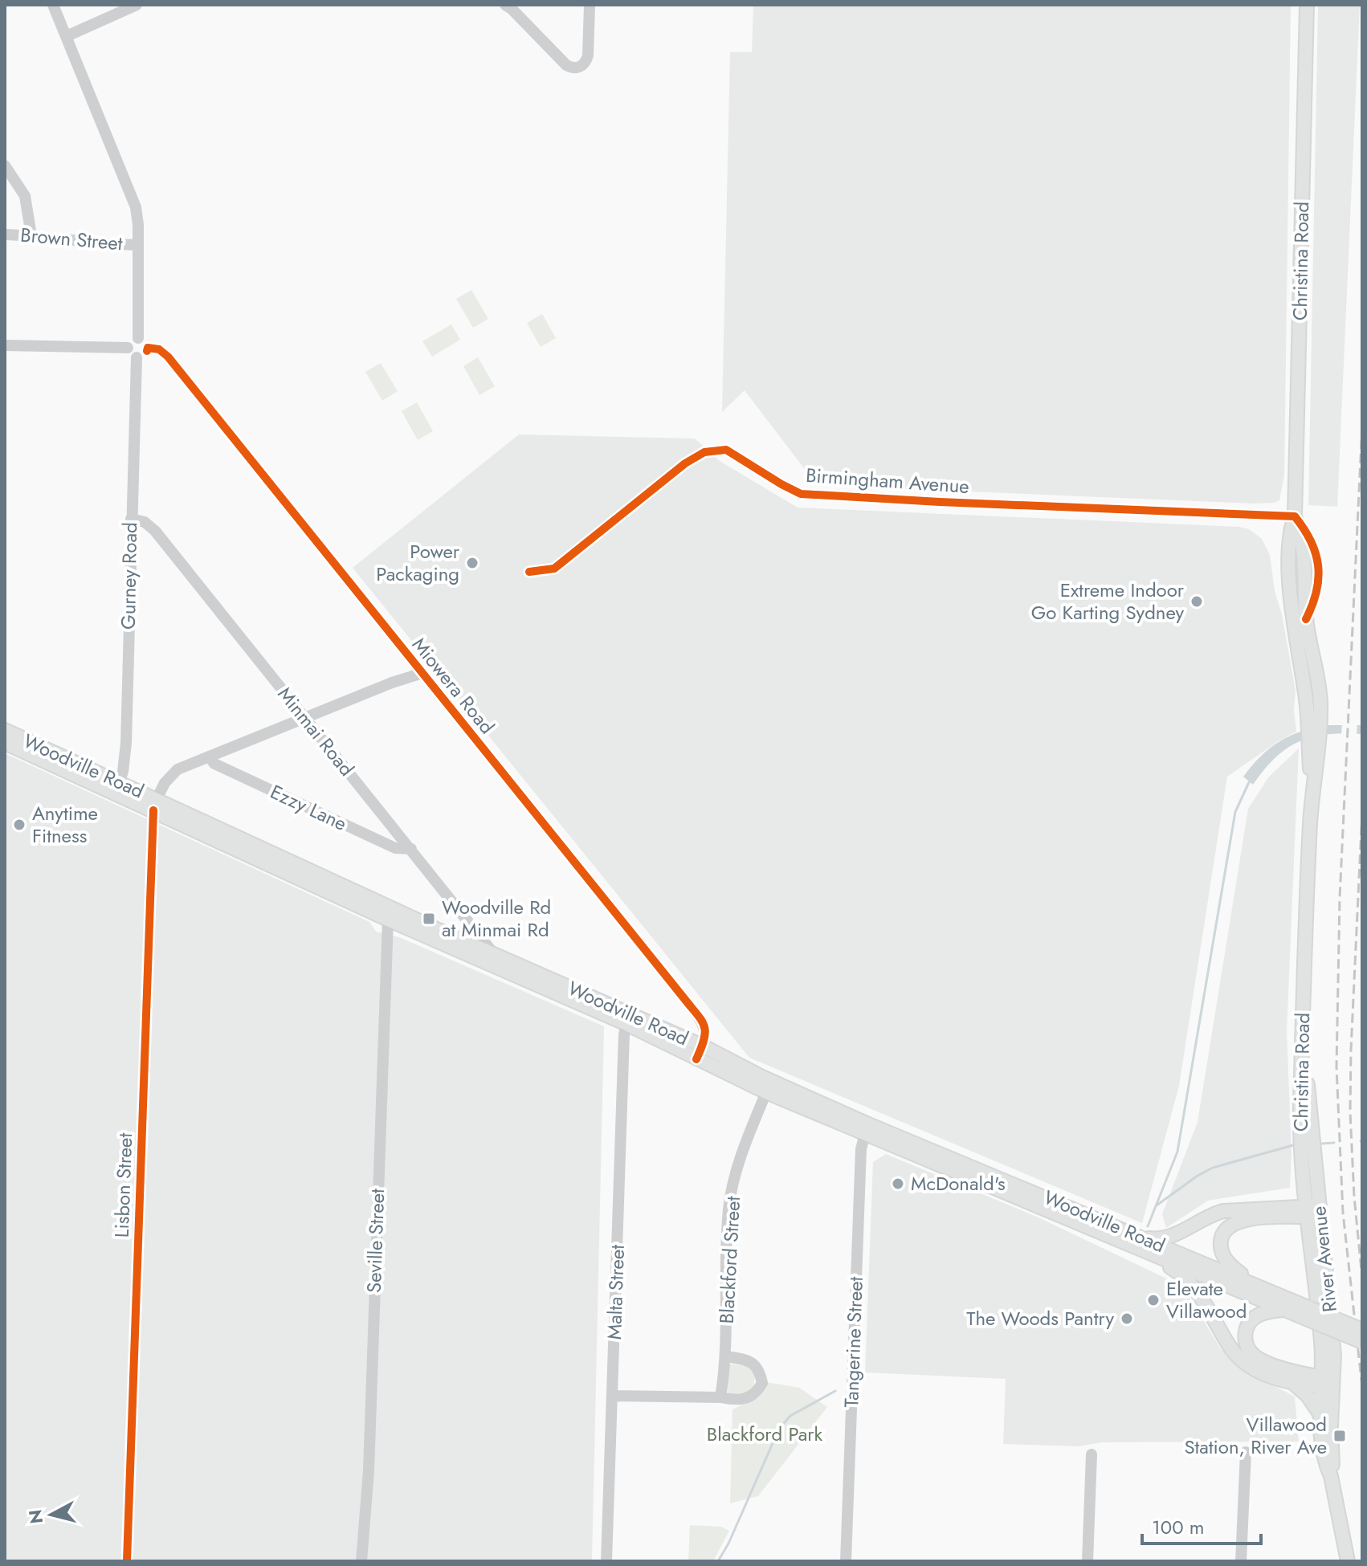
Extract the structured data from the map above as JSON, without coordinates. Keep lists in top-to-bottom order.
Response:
{
  "streets": {
    "main road": ["Christina Road", "Woodville Road", "River Avenue"],
    "street": [
      "Brown Street",
      "Birmingham Avenue",
      "Gurney Road",
      "Miowera Road",
      "Minmai Road",
      "Ezzy Lane",
      "Lisbon Street",
      "Seville Street",
      "Blackford Street",
      "Malta Street",
      "Tangerine Street"
    ]
  },
  "crossings": [
    ["Christina Road", "Birmingham Avenue"],
    ["Christina Road", "River Avenue"],
    ["Gurney Road", "Miowera Road"],
    ["Gurney Road", "Minmai Road"],
    ["Gurney Road", "Woodville Road"],
    ["Miowera Road", "Woodville Road"],
    ["Minmai Road", "Woodville Road"],
    ["Minmai Road", "Ezzy Lane"],
    ["Woodville Road", "Lisbon Street"],
    ["Woodville Road", "Seville Street"],
    ["Woodville Road", "Blackford Street"],
    ["Woodville Road", "Malta Street"],
    ["Woodville Road", "Tangerine Street"]
  ],
  "parks": ["Blackford Park"],
  "places": {
    "other": [
      "Power Packaging",
      "Extreme Indoor Go Karting Sydney",
      "Anytime Fitness",
      "McDonald's",
      "Elevate Villawood",
      "The Woods Pantry"
    ],
    "transit": ["Woodville Rd at Minmai Rd", "Villawood Station, River Ave"]
  },
  "scale_bar": "100 m",
  "north": "left"
}
